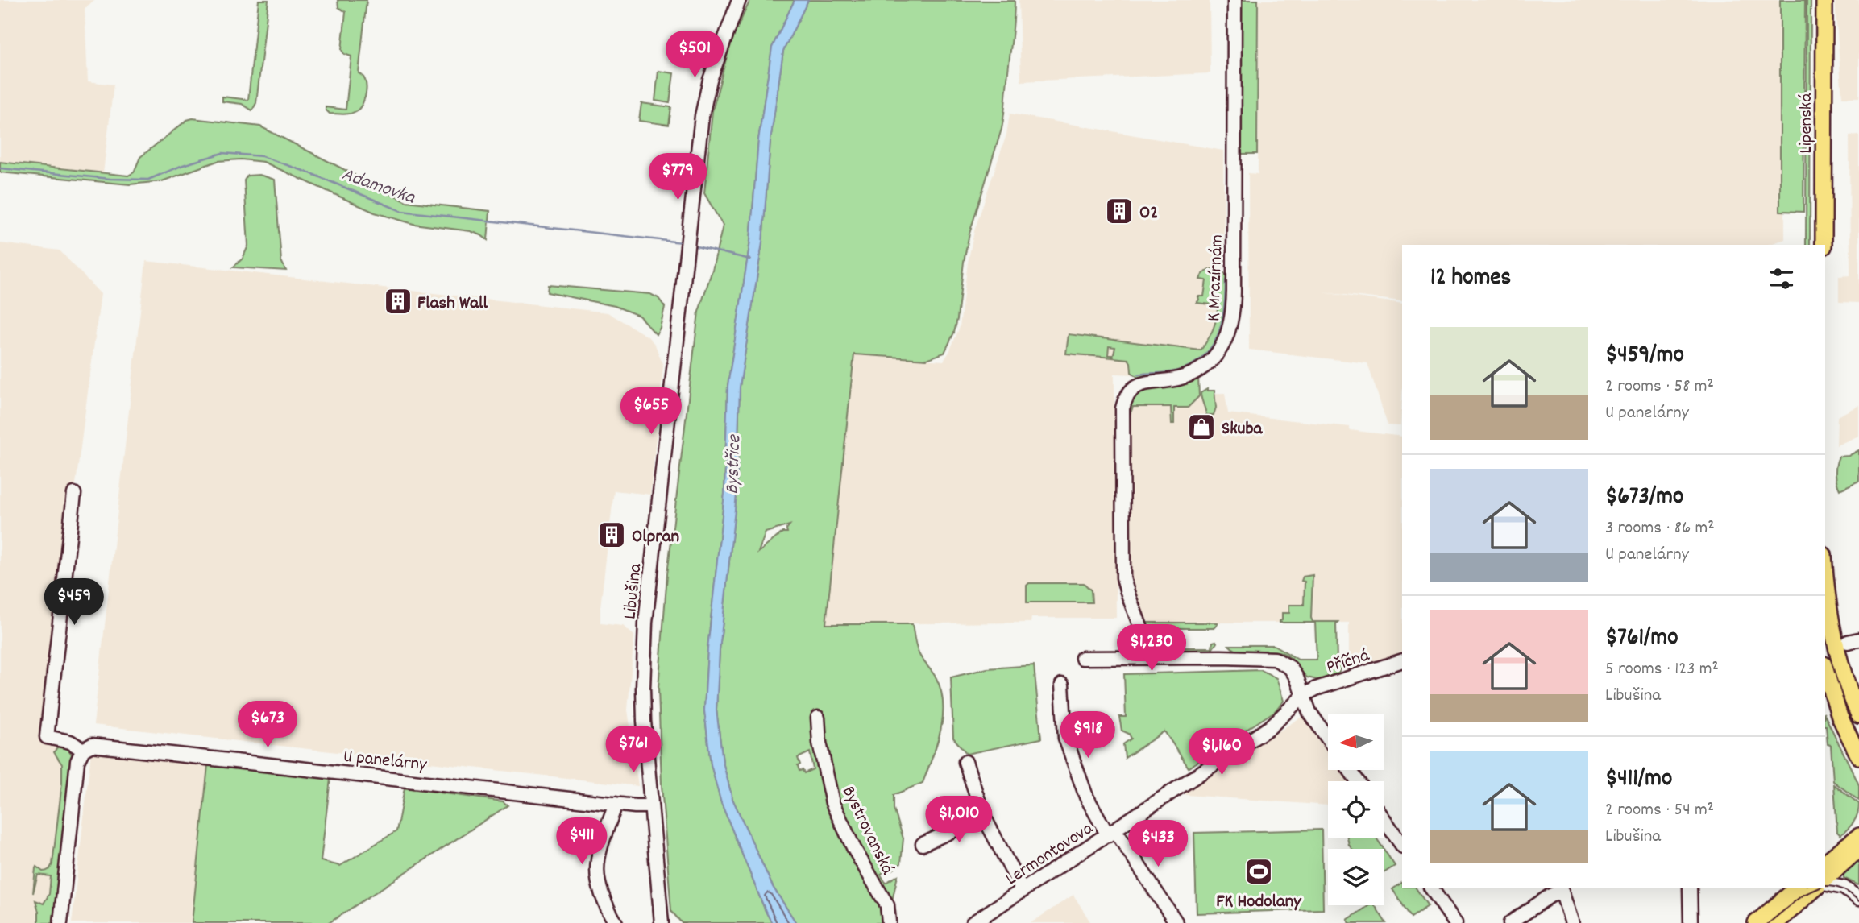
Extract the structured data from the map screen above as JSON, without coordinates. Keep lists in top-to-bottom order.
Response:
{
  "streets": {
    "main road": ["Lipenská"],
    "street": [
      "K Mrazírnám",
      "Libušina",
      "Příčná",
      "U panelárny",
      "Bystrovanská",
      "Lermontovova"
    ]
  },
  "crossings": [
    ["Libušina", "U panelárny"],
    ["Příčná", "Lermontovova"]
  ],
  "water": ["Adamovka", "Bystřice"],
  "places": {
    "building": ["O2", "Flash Wall", "Olpran"],
    "shop": ["Skuba"],
    "sports": ["FK Hodolany"]
  },
  "north": "left",
  "page": {
    "price": [
      "$501",
      "$779",
      "$655",
      "$459",
      "$1,230",
      "$673",
      "$918",
      "$761",
      "$1,160",
      "$1,010",
      "$411",
      "$433"
    ],
    "heading": "12 homes",
    "list": [
      {
        "name": "$459/mo",
        "note": "2 rooms · 58 m² · U panelárny"
      },
      {
        "name": "$673/mo",
        "note": "3 rooms · 86 m² · U panelárny"
      },
      {
        "name": "$761/mo",
        "note": "5 rooms · 123 m² · Libušina"
      },
      {
        "name": "$411/mo",
        "note": "2 rooms · 54 m² · Libušina"
      }
    ]
  }
}
